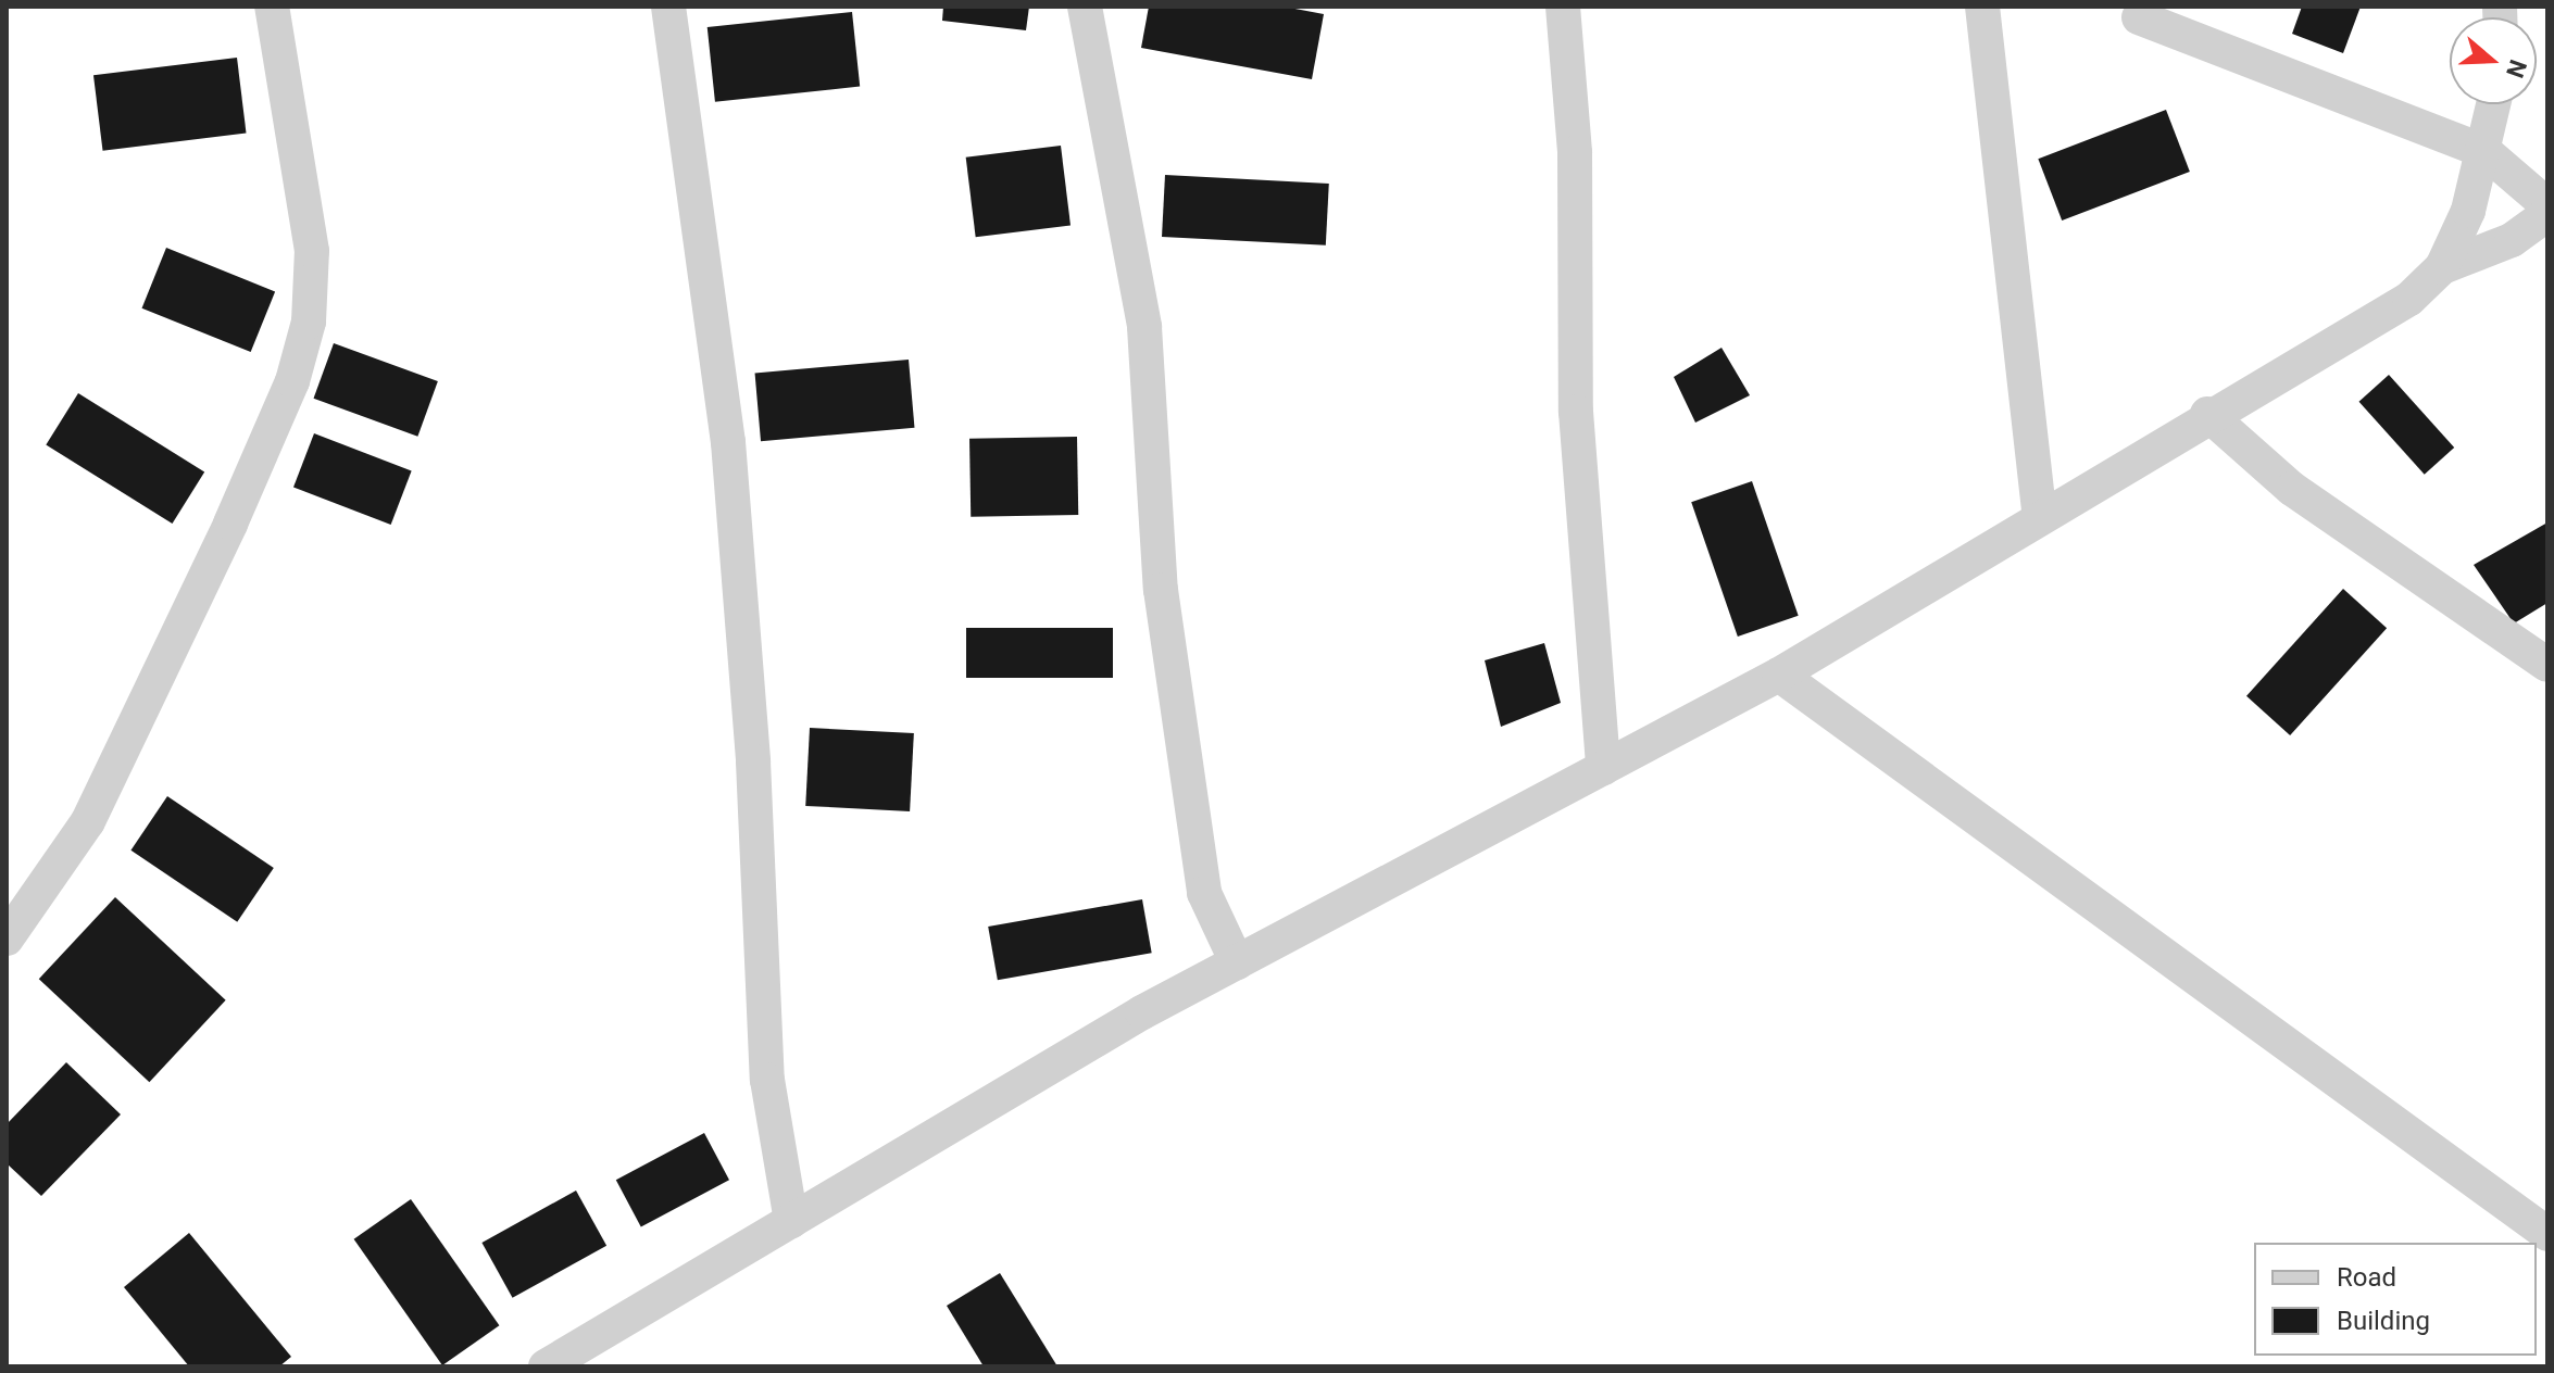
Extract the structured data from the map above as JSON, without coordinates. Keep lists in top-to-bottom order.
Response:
{
  "legend": ["Road", "Building"],
  "north": "right"
}
